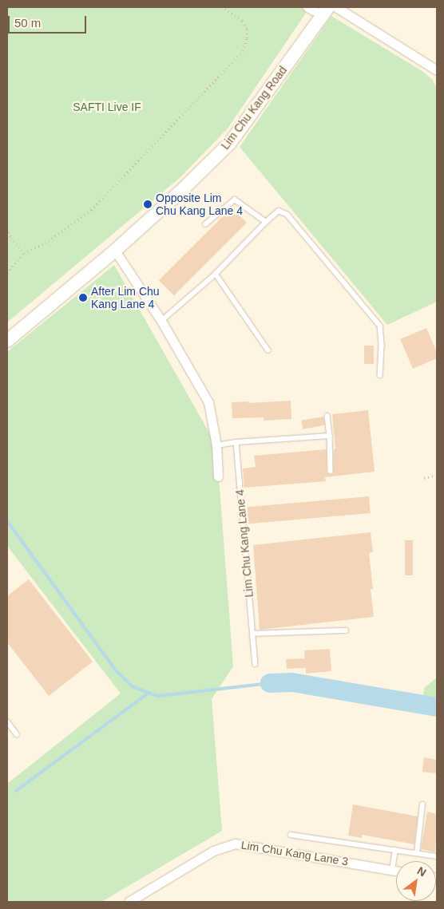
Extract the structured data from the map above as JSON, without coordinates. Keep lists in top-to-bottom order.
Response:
{
  "streets": {
    "main road": ["Lim Chu Kang Road"],
    "street": ["Lim Chu Kang Lane 3"],
    "lane": ["Lim Chu Kang Lane 4"]
  },
  "parks": ["SAFTI Live IF"],
  "places": ["Opposite Lim Chu Kang Lane 4", "After Lim Chu Kang Lane 4"],
  "scale_bar": "50 m",
  "north": "top right"
}
